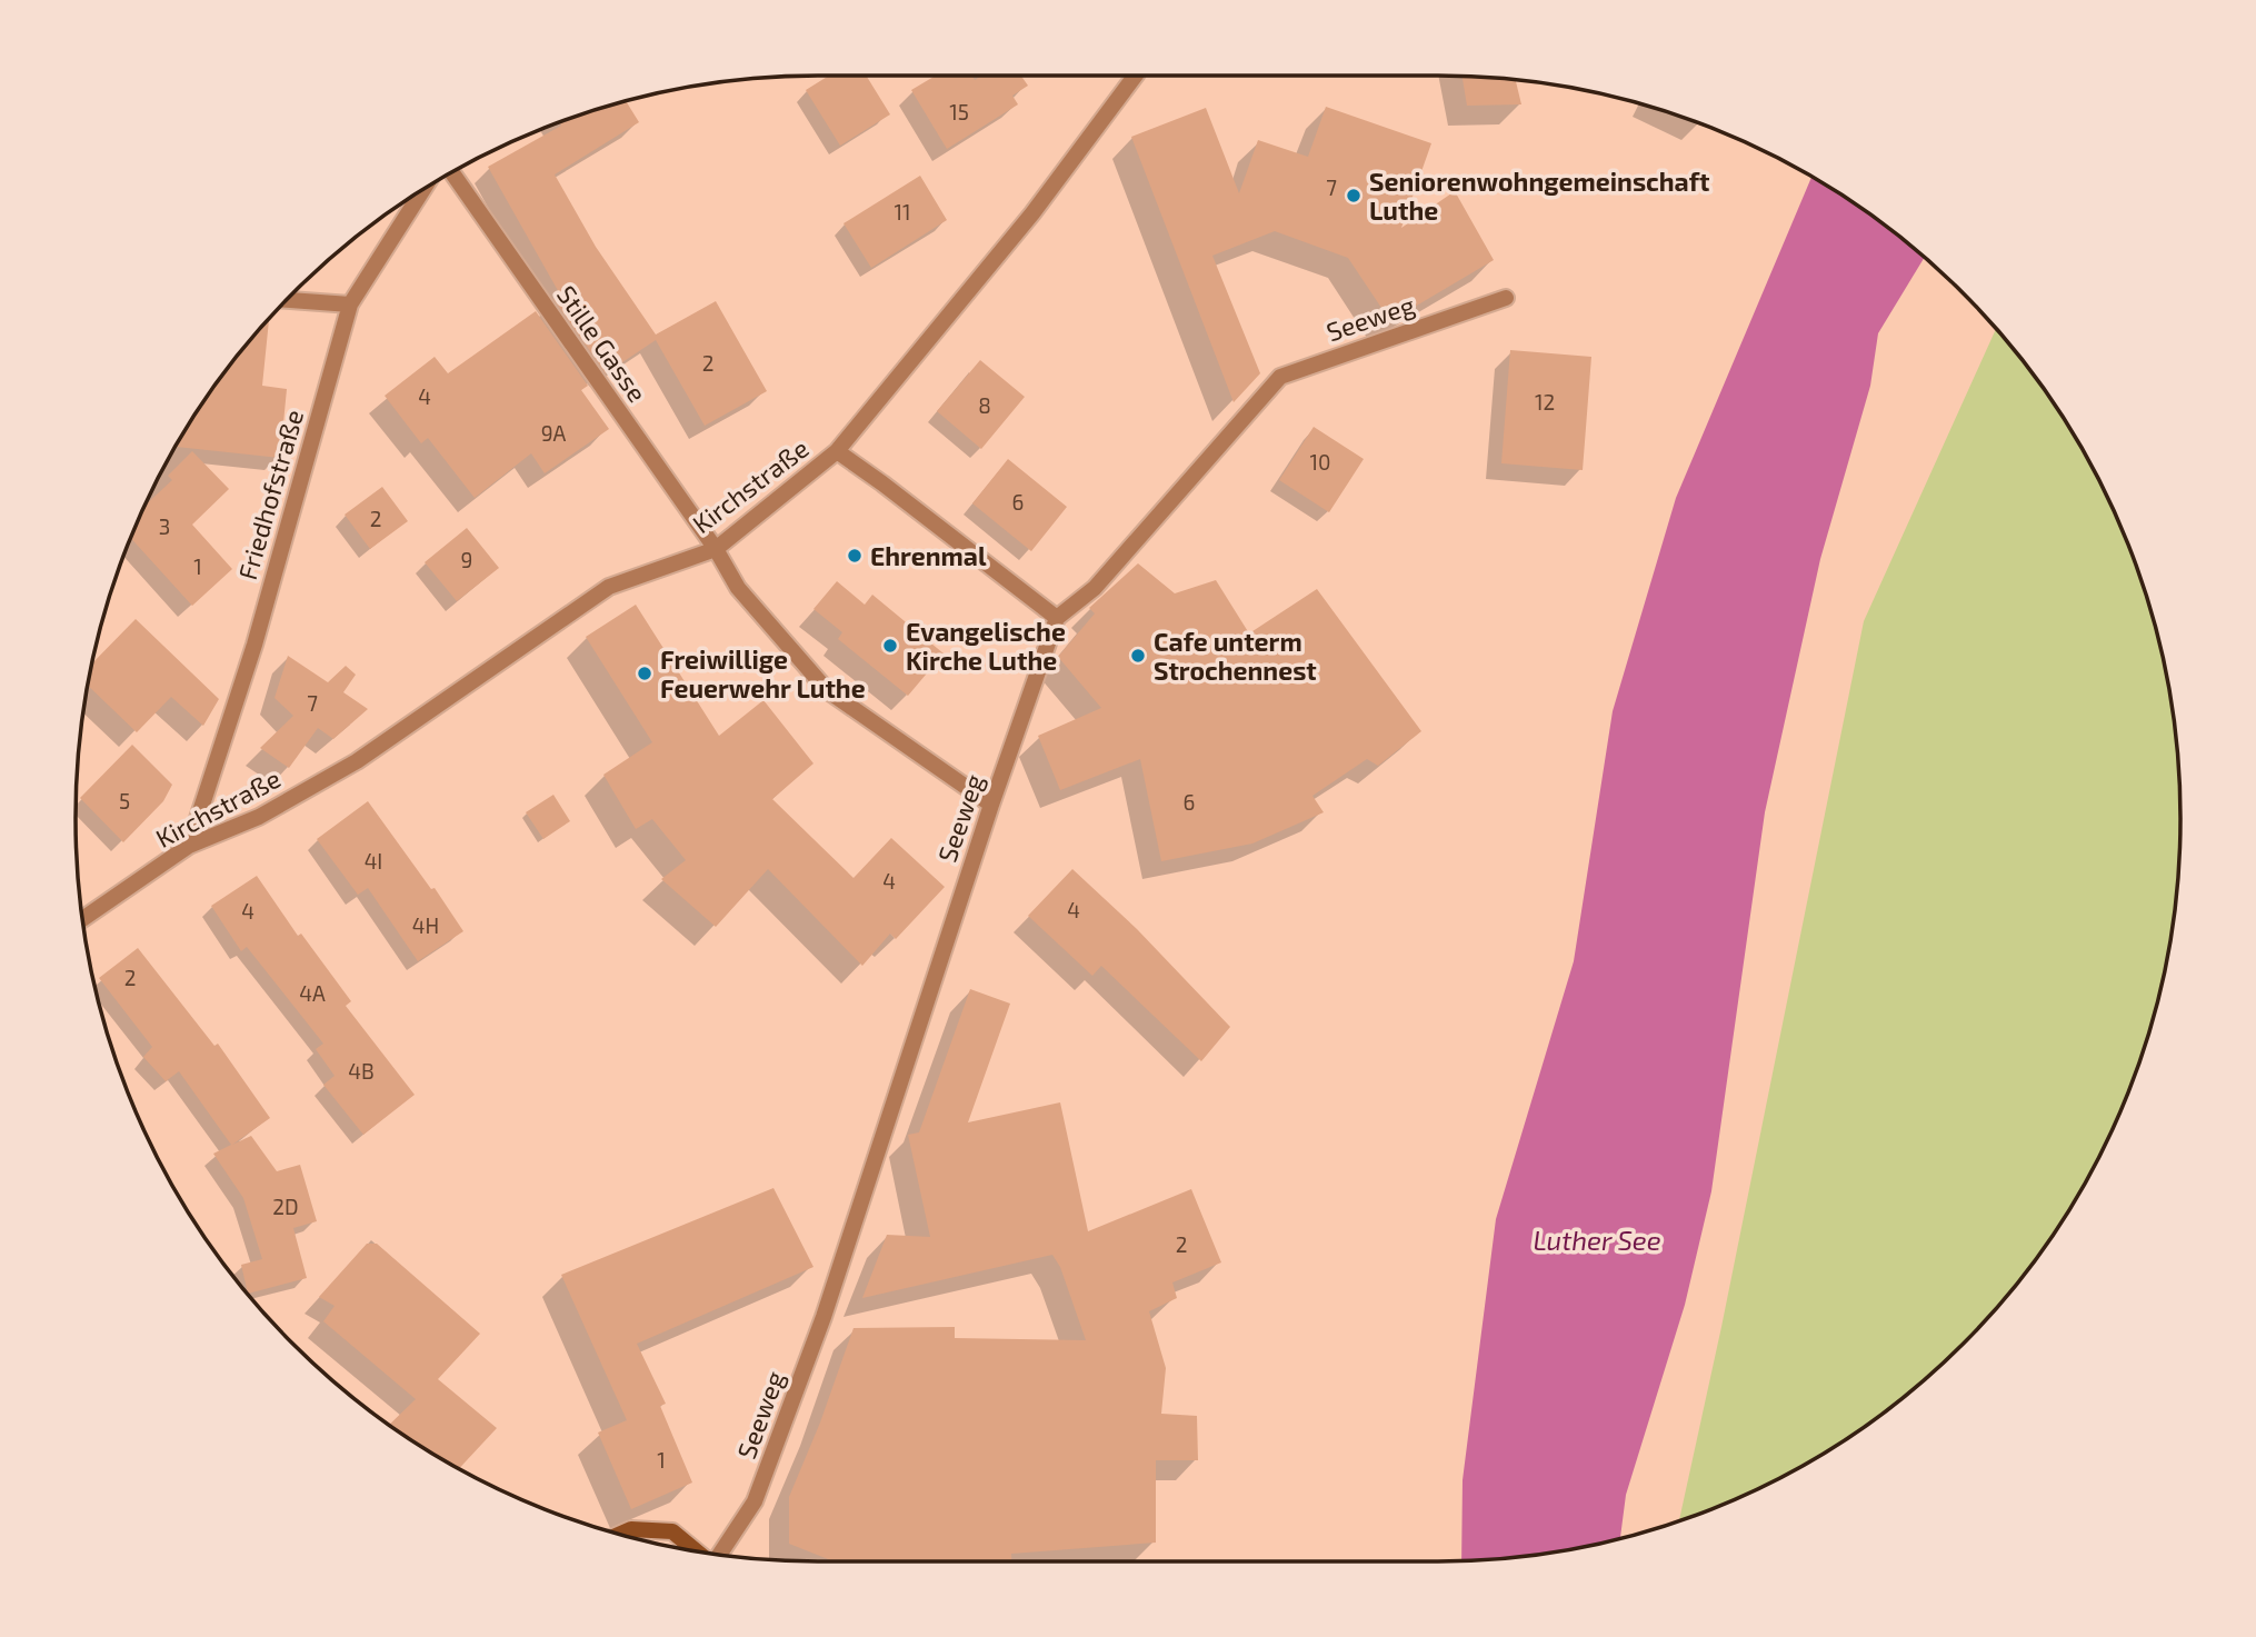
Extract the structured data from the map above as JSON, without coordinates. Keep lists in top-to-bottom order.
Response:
{
  "streets": {
    "street": [
      "Seeweg",
      "Stille Gasse",
      "Kirchstraße",
      "Friedhofstraße"
    ]
  },
  "crossings": [
    ["Seeweg", "Stille Gasse"],
    ["Stille Gasse", "Kirchstraße"],
    ["Kirchstraße", "Friedhofstraße"]
  ],
  "water": ["Luther See"],
  "places": [
    "Seniorenwohngemeinschaft Luthe",
    "Ehrenmal",
    "Evangelische Kirche Luthe",
    "Cafe unterm Strochennest",
    "Freiwillige Feuerwehr Luthe"
  ],
  "house_numbers": [
    "15",
    "7",
    "11",
    "2",
    "4",
    "12",
    "8",
    "9A",
    "10",
    "6",
    "2",
    "3",
    "9",
    "1",
    "7",
    "5",
    "6",
    "4I",
    "4",
    "4",
    "4",
    "4H",
    "2",
    "4A",
    "4B",
    "2D",
    "2",
    "1"
  ]
}
